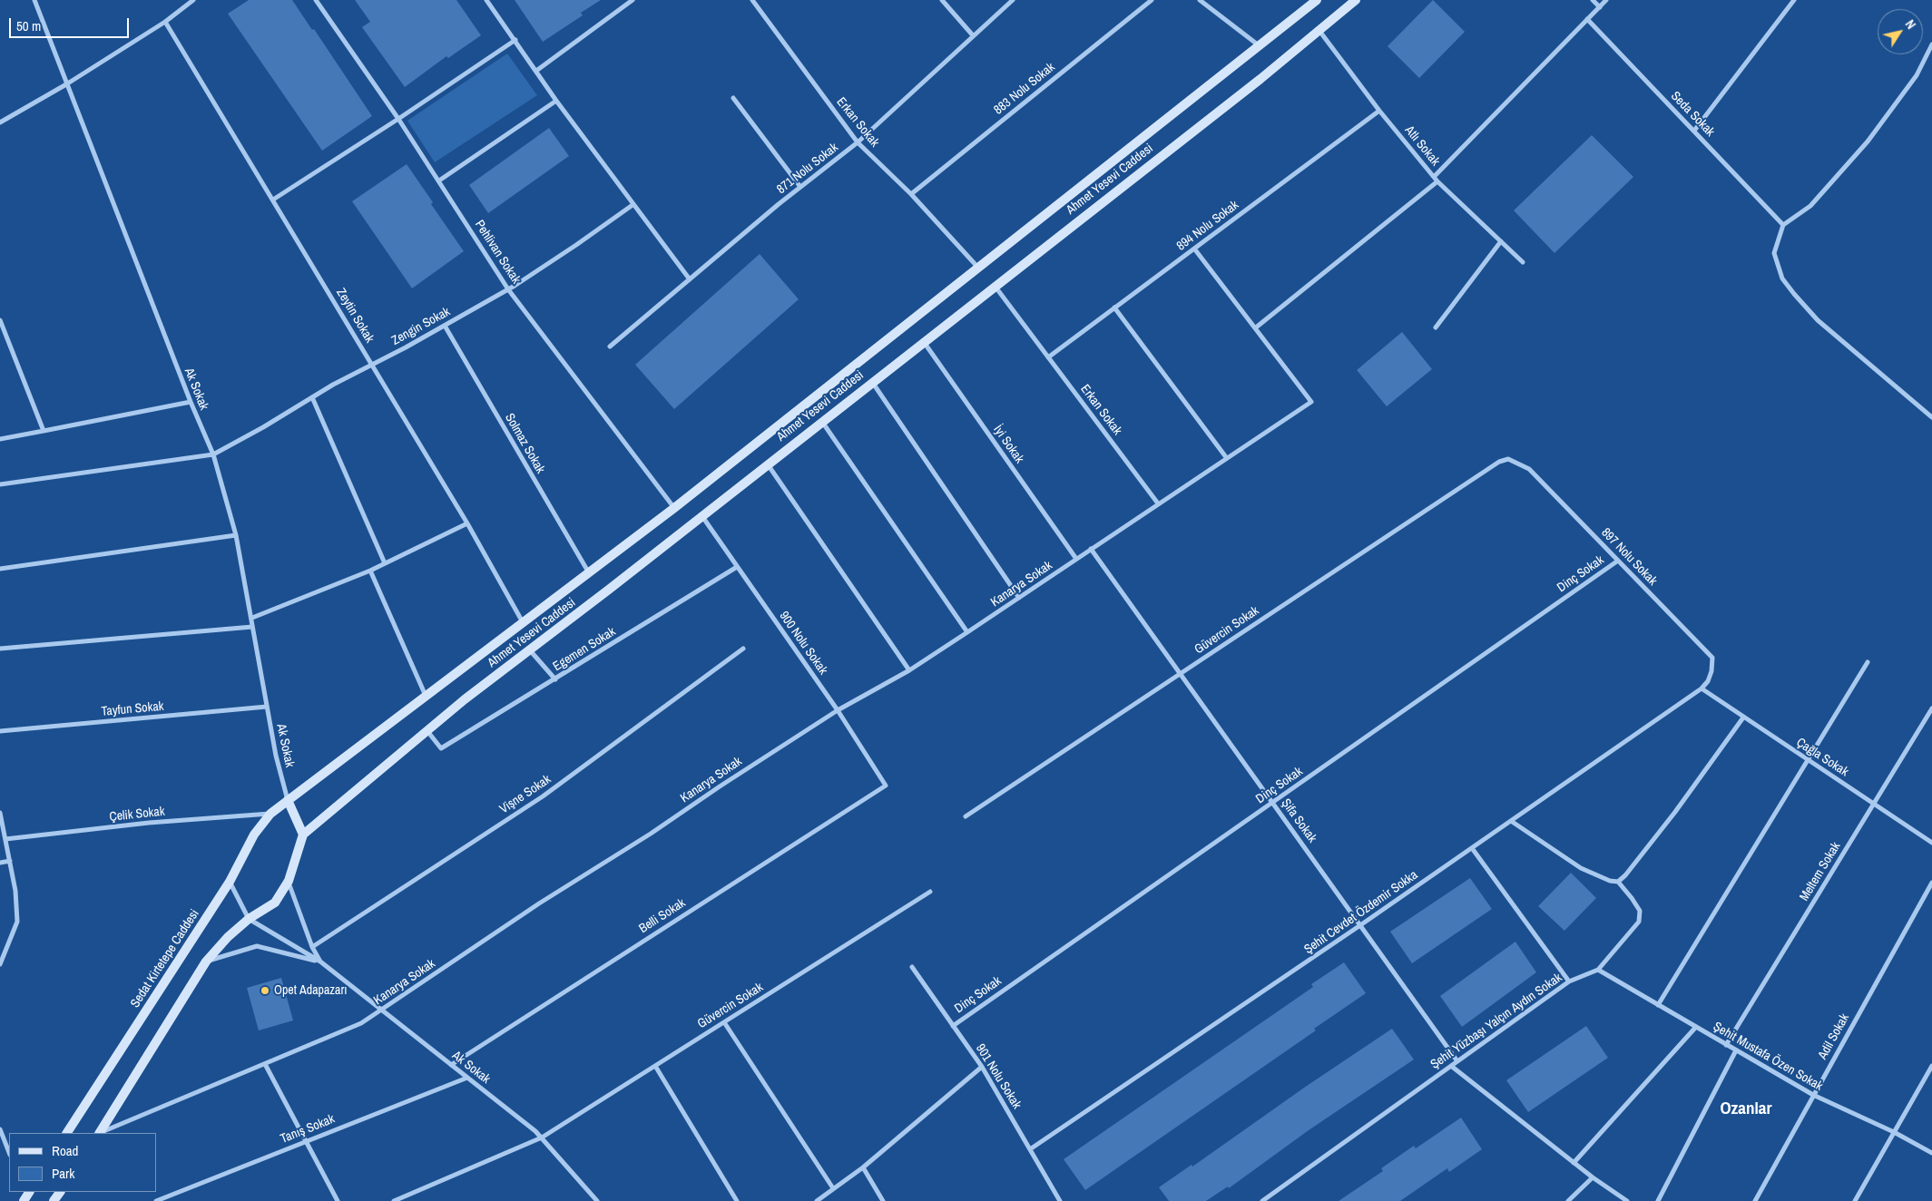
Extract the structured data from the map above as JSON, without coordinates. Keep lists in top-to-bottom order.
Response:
{
  "streets": {
    "main road": ["Ahmet Yesevi Caddesi", "Sedat Kirtetepe Caddesi"],
    "street": [
      "883 Nolu Sokak",
      "Seda Sokak",
      "Erkan Sokak",
      "Atlı Sokak",
      "871 Nolu Sokak",
      "894 Nolu Sokak",
      "Pehlivan Sokak",
      "Zeytin Sokak",
      "Zengin Sokak",
      "Ak Sokak",
      "Solmaz Sokak",
      "İyi Sokak",
      "897 Nolu Sokak",
      "Dinç Sokak",
      "Kanarya Sokak",
      "Güvercin Sokak",
      "900 Nolu Sokak",
      "Egemen Sokak",
      "Tayfun Sokak",
      "Çağla Sokak",
      "Vişne Sokak",
      "Çelik Sokak",
      "Şifa Sokak",
      "Meltem Sokak",
      "Şehit Cevdet Özdemir Sokka",
      "Belli Sokak",
      "Şehit Yüzbaşı Yalçın Aydın Sokak",
      "Adil Sokak",
      "Şehit Mustafa Özen Sokak",
      "901 Nolu Sokak",
      "Tanış Sokak"
    ]
  },
  "crossings": [
    ["883 Nolu Sokak", "Erkan Sokak"],
    ["Erkan Sokak", "871 Nolu Sokak"],
    ["Erkan Sokak", "Ahmet Yesevi Caddesi"],
    ["Erkan Sokak", "894 Nolu Sokak"],
    ["Erkan Sokak", "Kanarya Sokak"],
    ["Atlı Sokak", "Ahmet Yesevi Caddesi"],
    ["Atlı Sokak", "894 Nolu Sokak"],
    ["Ahmet Yesevi Caddesi", "Pehlivan Sokak"],
    ["Ahmet Yesevi Caddesi", "Zeytin Sokak"],
    ["Ahmet Yesevi Caddesi", "Ak Sokak"],
    ["Ahmet Yesevi Caddesi", "Solmaz Sokak"],
    ["Ahmet Yesevi Caddesi", "İyi Sokak"],
    ["Ahmet Yesevi Caddesi", "900 Nolu Sokak"],
    ["Ahmet Yesevi Caddesi", "Egemen Sokak"],
    ["Ahmet Yesevi Caddesi", "Sedat Kirtetepe Caddesi"],
    ["Pehlivan Sokak", "Zengin Sokak"],
    ["Zeytin Sokak", "Zengin Sokak"],
    ["Zengin Sokak", "Ak Sokak"],
    ["Zengin Sokak", "Solmaz Sokak"],
    ["Ak Sokak", "Kanarya Sokak"],
    ["Ak Sokak", "Güvercin Sokak"],
    ["Ak Sokak", "Tayfun Sokak"],
    ["Ak Sokak", "Belli Sokak"],
    ["Ak Sokak", "Sedat Kirtetepe Caddesi"],
    ["Ak Sokak", "Tanış Sokak"],
    ["İyi Sokak", "Kanarya Sokak"],
    ["897 Nolu Sokak", "Dinç Sokak"],
    ["897 Nolu Sokak", "Güvercin Sokak"],
    ["897 Nolu Sokak", "Çağla Sokak"],
    ["897 Nolu Sokak", "Şehit Cevdet Özdemir Sokka"],
    ["Dinç Sokak", "Şifa Sokak"],
    ["Dinç Sokak", "901 Nolu Sokak"],
    ["Kanarya Sokak", "900 Nolu Sokak"],
    ["Kanarya Sokak", "Şifa Sokak"],
    ["Güvercin Sokak", "Şifa Sokak"],
    ["900 Nolu Sokak", "Egemen Sokak"],
    ["900 Nolu Sokak", "Belli Sokak"],
    ["Çağla Sokak", "Meltem Sokak"],
    ["Çağla Sokak", "Şehit Cevdet Özdemir Sokka"],
    ["Çelik Sokak", "Sedat Kirtetepe Caddesi"],
    ["Şifa Sokak", "Şehit Cevdet Özdemir Sokka"],
    ["Şifa Sokak", "Şehit Yüzbaşı Yalçın Aydın Sokak"],
    ["Meltem Sokak", "Şehit Mustafa Özen Sokak"],
    ["Şehit Cevdet Özdemir Sokka", "901 Nolu Sokak"],
    ["Şehit Yüzbaşı Yalçın Aydın Sokak", "Şehit Mustafa Özen Sokak"],
    ["Adil Sokak", "Şehit Mustafa Özen Sokak"]
  ],
  "districts": ["Ozanlar"],
  "places": ["Opet Adapazarı"],
  "legend": ["Road", "Park"],
  "scale_bar": "50 m",
  "north": "top right"
}
